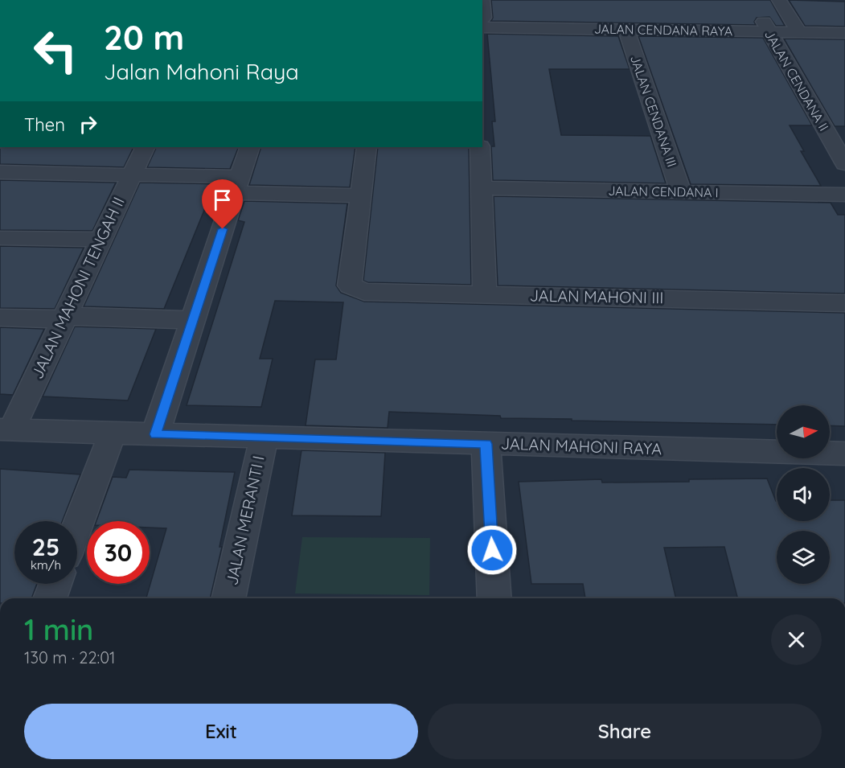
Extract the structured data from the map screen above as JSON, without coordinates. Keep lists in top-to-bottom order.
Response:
{
  "streets": {
    "street": [
      "JALAN CENDANA RAYA",
      "JALAN CENDANA II",
      "JALAN CENDANA III",
      "JALAN CENDANA I",
      "JALAN MAHONI TENGAH II",
      "JALAN MAHONI III",
      "JALAN MAHONI RAYA",
      "JALAN MERANTI I"
    ]
  },
  "crossings": [
    ["JALAN CENDANA RAYA", "JALAN CENDANA II"],
    ["JALAN CENDANA RAYA", "JALAN CENDANA III"],
    ["JALAN CENDANA III", "JALAN CENDANA I"],
    ["JALAN MAHONI TENGAH II", "JALAN MAHONI RAYA"],
    ["JALAN MAHONI RAYA", "JALAN MERANTI I"]
  ],
  "north": "right",
  "page": {
    "turn": ["20 m", "Jalan Mahoni Raya"],
    "then": "Then",
    "speed": "25 km/h",
    "limit": "30",
    "heading": ["1 min", "130 m · 22:01"],
    "buttons": ["Exit", "Share"]
  }
}
